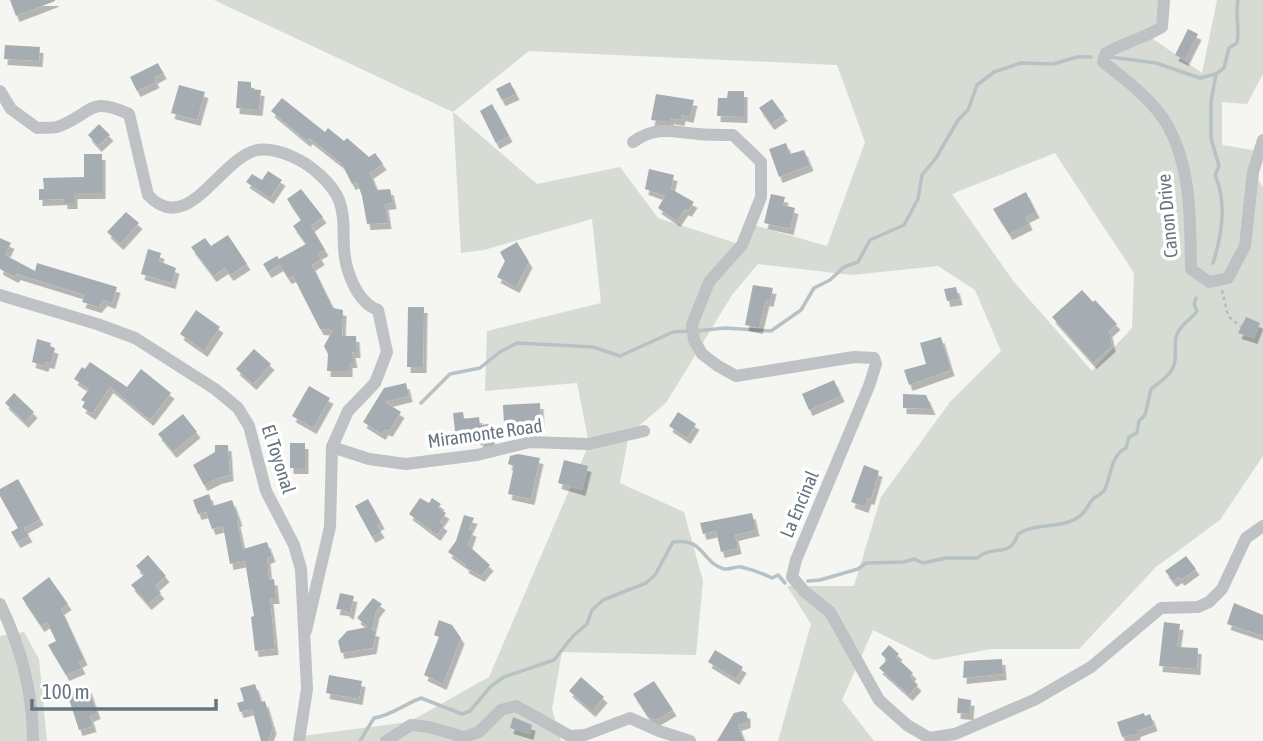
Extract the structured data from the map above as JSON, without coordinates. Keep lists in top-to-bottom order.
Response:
{
  "streets": {
    "street": [
      "Canon Drive",
      "Miramonte Road",
      "El Toyonal",
      "La Encinal"
    ]
  },
  "scale_bar": "100 m"
}
